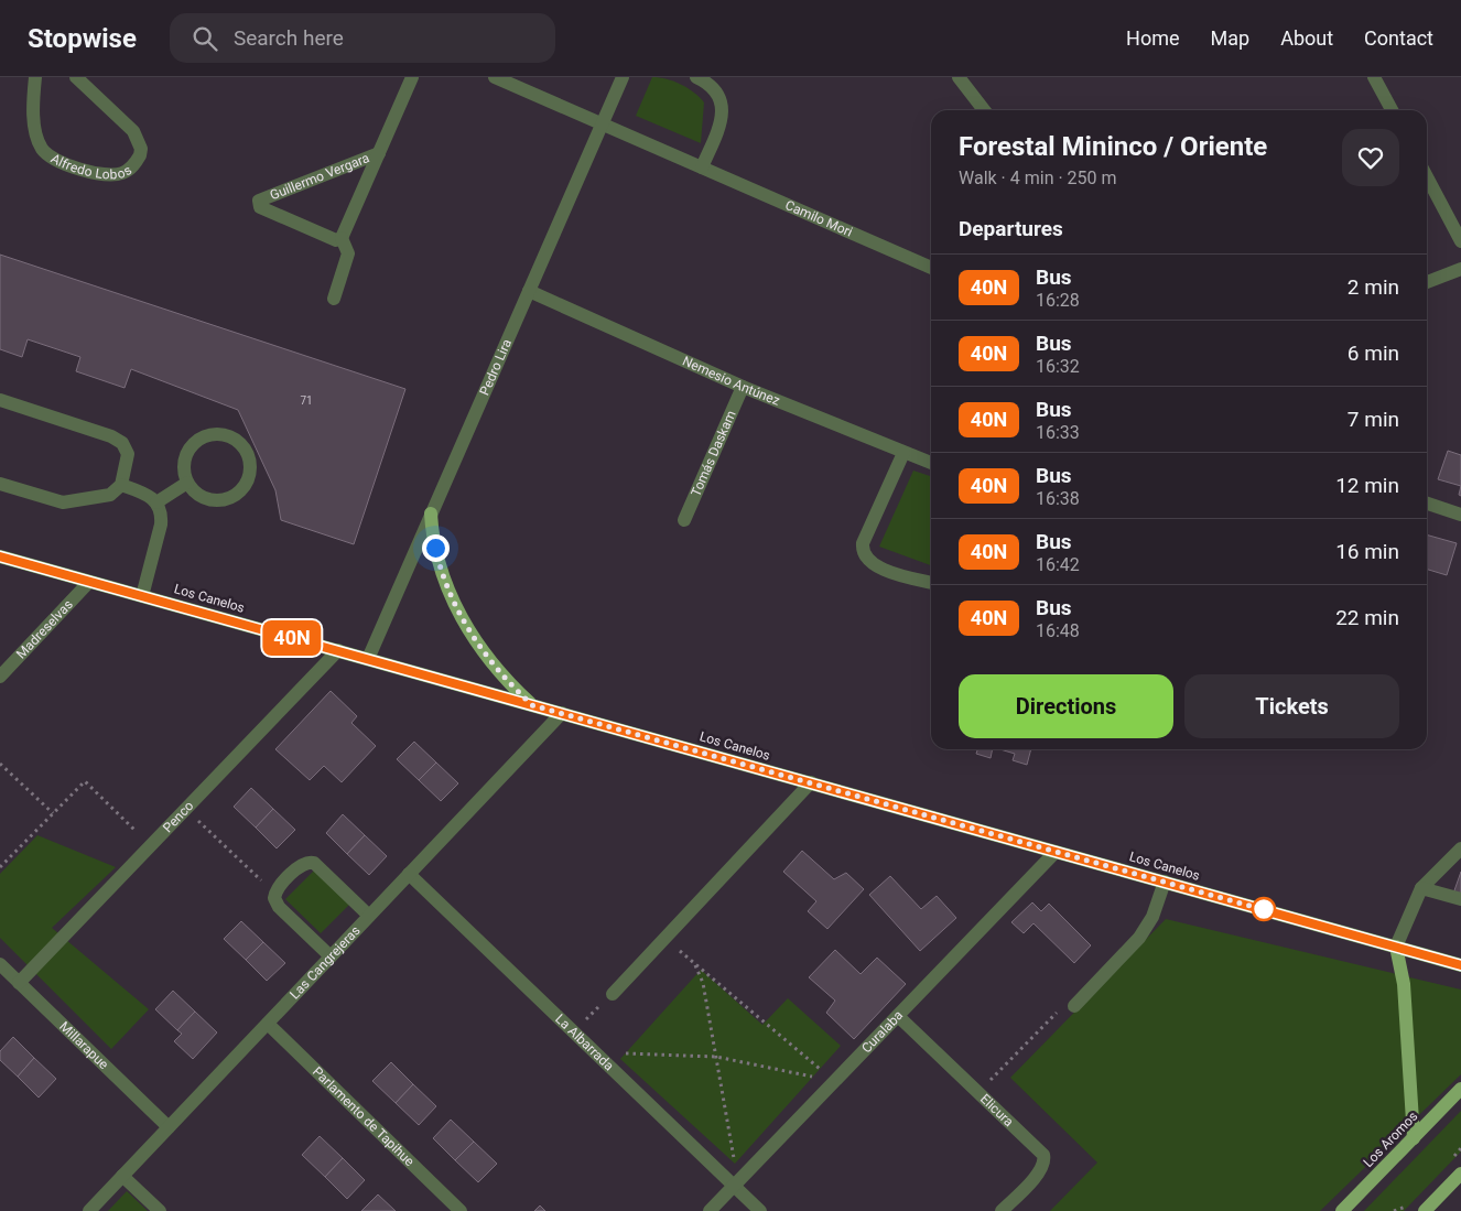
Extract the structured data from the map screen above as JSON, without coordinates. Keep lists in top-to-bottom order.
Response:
{
  "streets": {
    "main road": ["Los Canelos", "Los Aromos"],
    "street": [
      "Alfredo Lobos",
      "Guillermo Vergara",
      "Camilo Mori",
      "Pedro Lira",
      "Nemesio Antúnez",
      "Tomás Daskam",
      "Madreselvas",
      "Penco",
      "Las Cangrejeras",
      "Curalaba",
      "La Albarrada",
      "Millarapue",
      "Elicura",
      "Parlamento de Tapihue"
    ]
  },
  "crossings": [
    ["Camilo Mori", "Pedro Lira"],
    ["Pedro Lira", "Nemesio Antúnez"],
    ["Pedro Lira", "Los Canelos"],
    ["Nemesio Antúnez", "Tomás Daskam"],
    ["Los Canelos", "Madreselvas"],
    ["Los Canelos", "Penco"],
    ["Los Canelos", "Las Cangrejeras"],
    ["Los Canelos", "Curalaba"],
    ["Penco", "Millarapue"],
    ["Las Cangrejeras", "La Albarrada"],
    ["Las Cangrejeras", "Millarapue"],
    ["Las Cangrejeras", "Parlamento de Tapihue"],
    ["Curalaba", "La Albarrada"],
    ["Curalaba", "Elicura"]
  ],
  "lines": ["bus line 40N"],
  "house_numbers": ["71"],
  "page": {
    "header": "Stopwise",
    "search": "Search here",
    "nav": [
      "Home",
      "Map",
      "About",
      "Contact"
    ],
    "on_map": "40N",
    "heading": [
      ["Forestal Mininco / Oriente", "Walk · 4 min · 250 m"],
      "Departures"
    ],
    "list": [
      {
        "mark": "40N",
        "name": "Bus",
        "note": "16:28",
        "value": "2 min"
      },
      {
        "mark": "40N",
        "name": "Bus",
        "note": "16:32",
        "value": "6 min"
      },
      {
        "mark": "40N",
        "name": "Bus",
        "note": "16:33",
        "value": "7 min"
      },
      {
        "mark": "40N",
        "name": "Bus",
        "note": "16:38",
        "value": "12 min"
      },
      {
        "mark": "40N",
        "name": "Bus",
        "note": "16:42",
        "value": "16 min"
      },
      {
        "mark": "40N",
        "name": "Bus",
        "note": "16:48",
        "value": "22 min"
      }
    ],
    "buttons": ["Directions", "Tickets"]
  }
}
